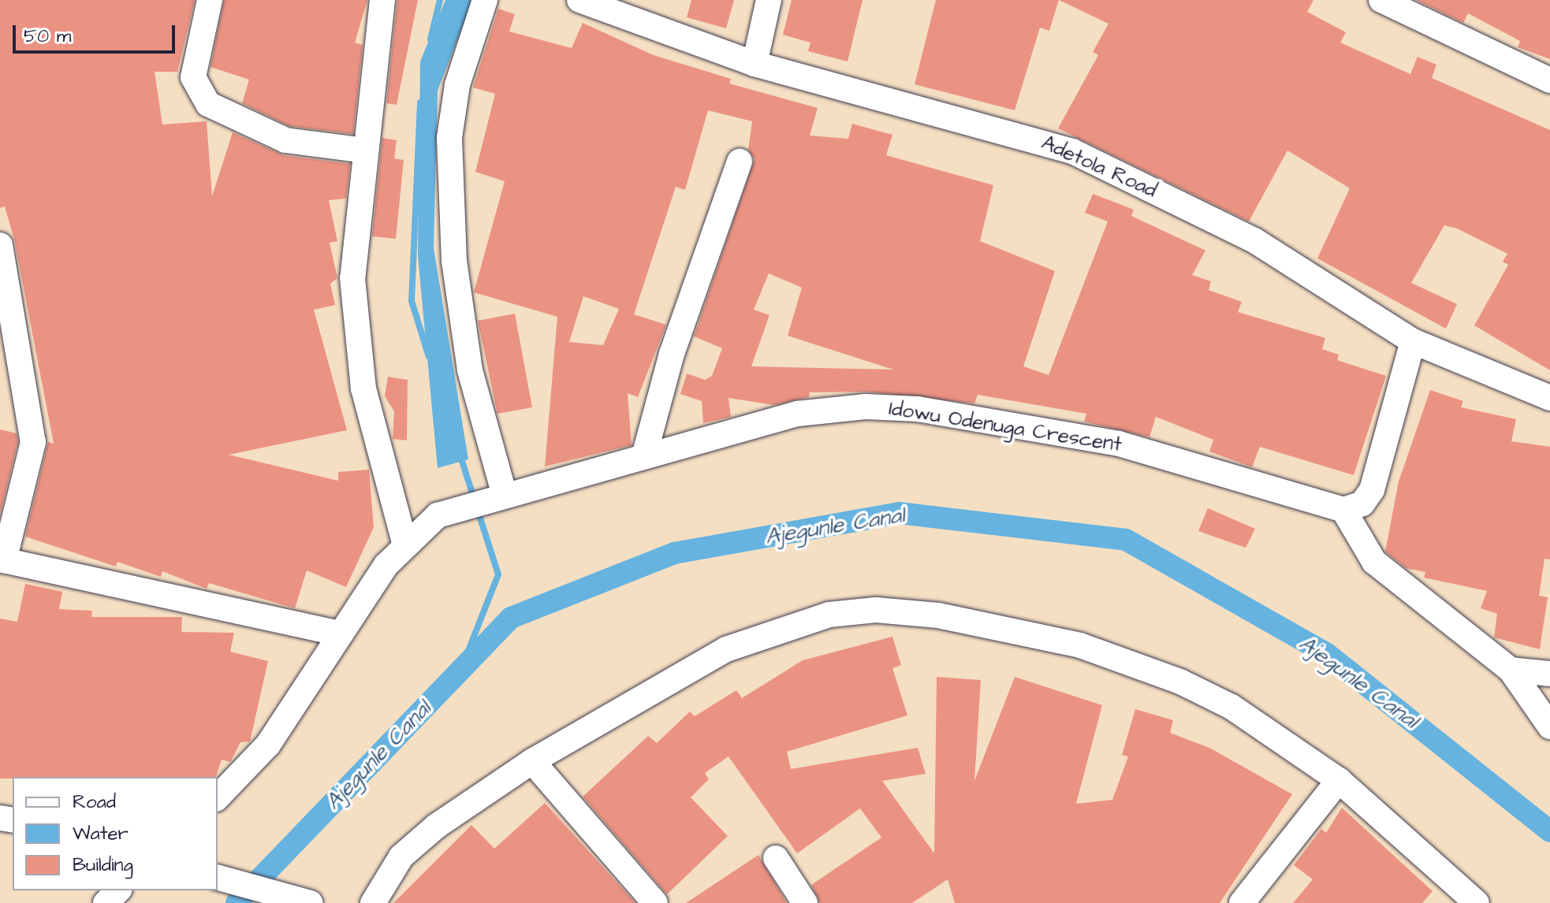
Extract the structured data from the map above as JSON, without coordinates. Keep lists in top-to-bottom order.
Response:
{
  "streets": {
    "street": ["Adetola Road", "Idowu Odenuga Crescent"]
  },
  "water": ["Ajegunle Canal"],
  "legend": ["Road", "Water", "Building"],
  "scale_bar": "50 m"
}
